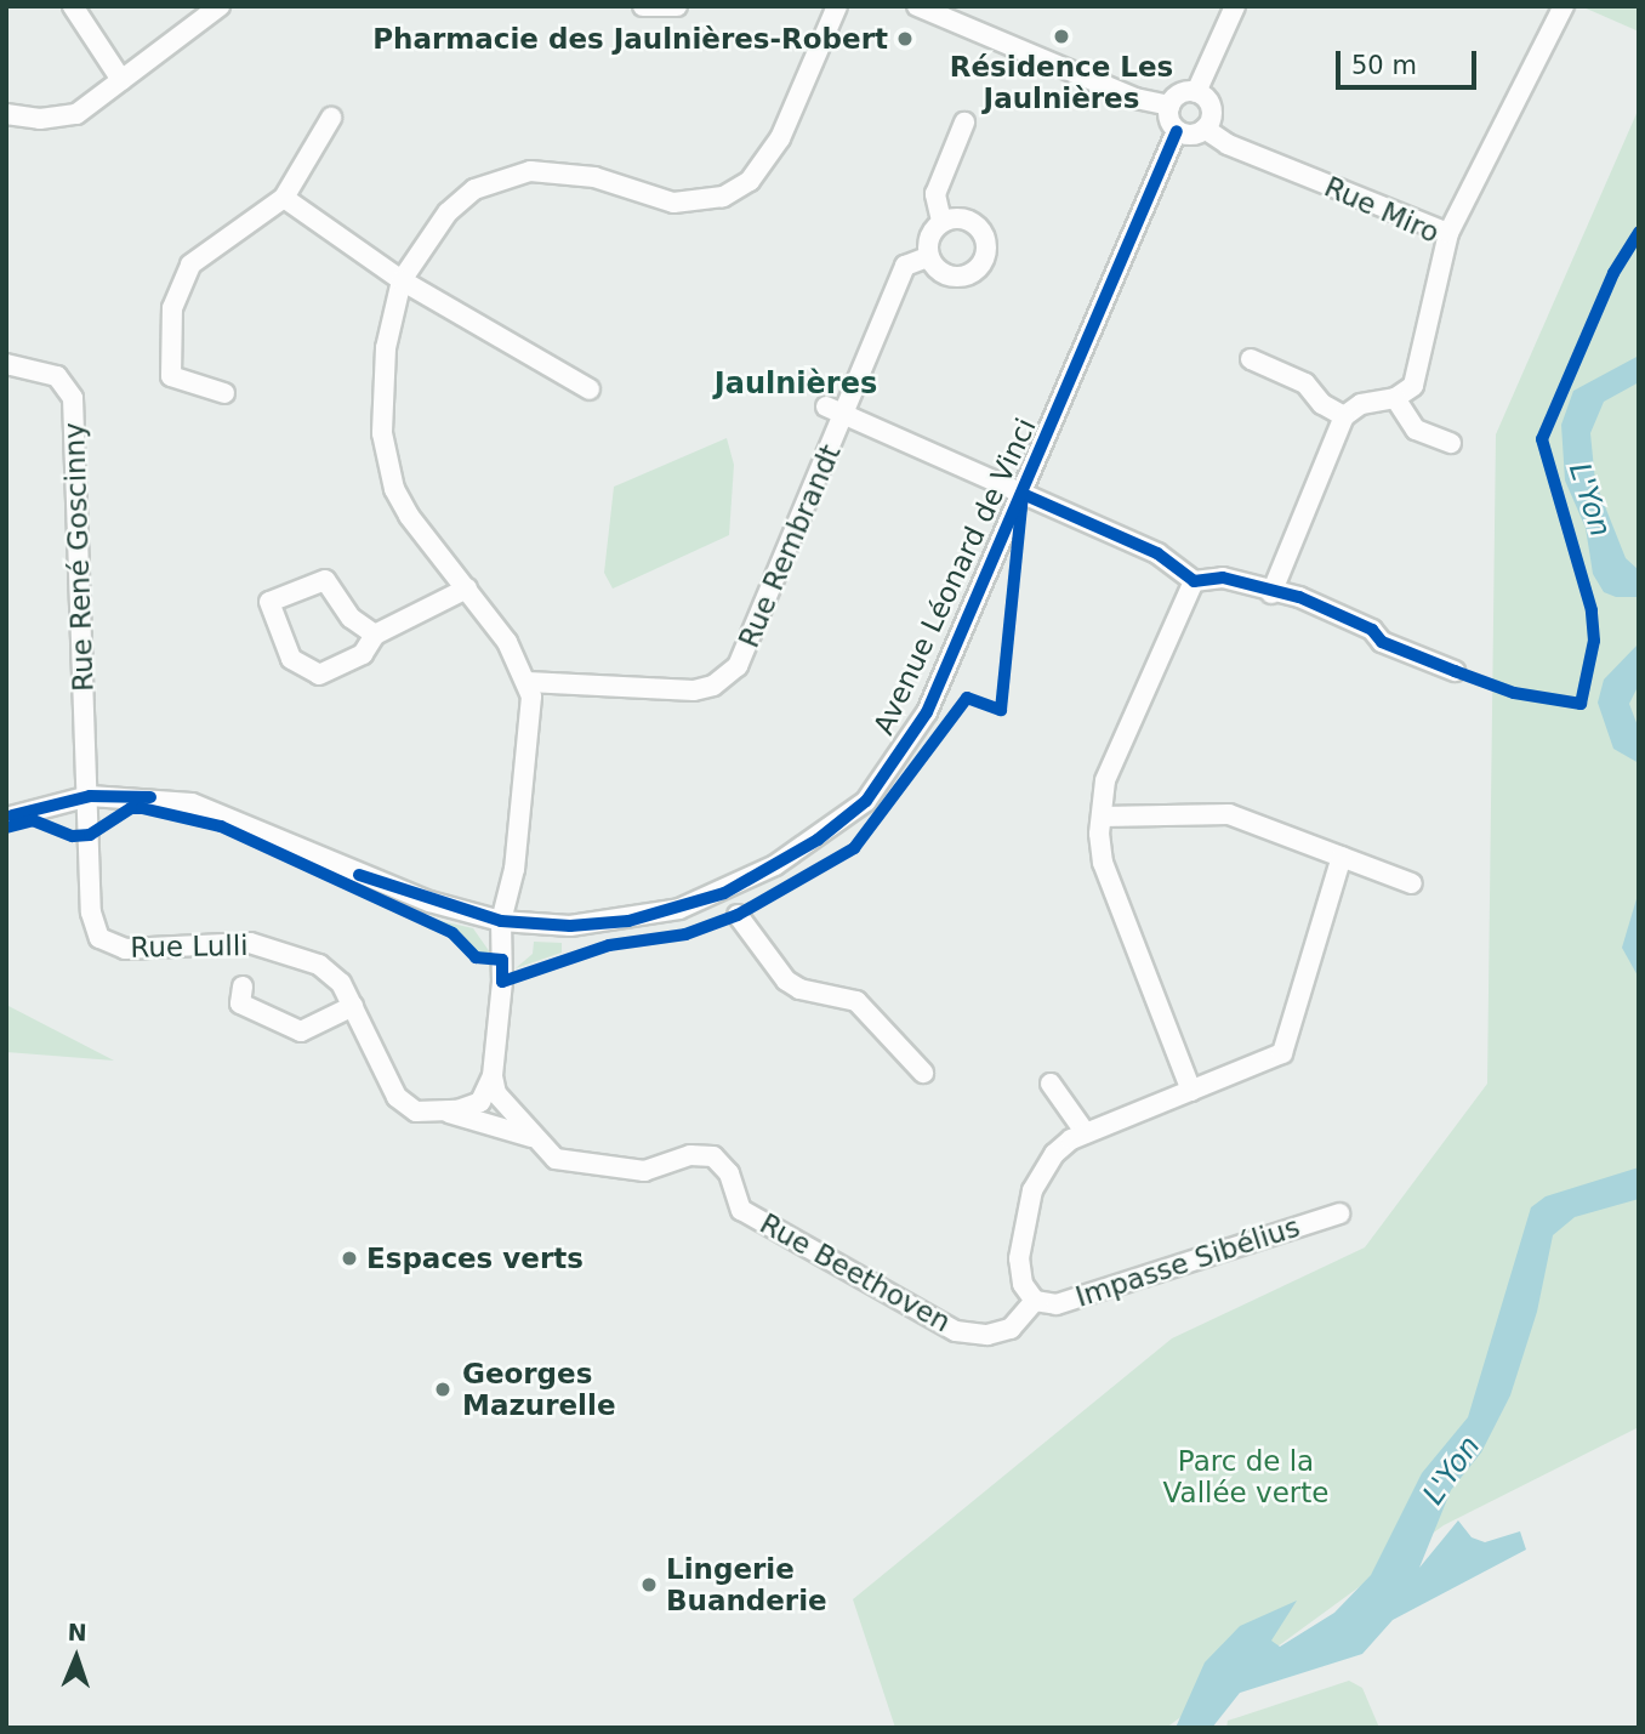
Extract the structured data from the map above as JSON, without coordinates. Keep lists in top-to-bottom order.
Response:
{
  "streets": {
    "street": [
      "Rue Miro",
      "Rue Rembrandt",
      "Rue René Goscinny",
      "Avenue Léonard de Vinci",
      "Rue Lulli",
      "Impasse Sibélius",
      "Rue Beethoven"
    ]
  },
  "crossings": [
    ["Rue Miro", "Avenue Léonard de Vinci"],
    ["Rue René Goscinny", "Avenue Léonard de Vinci"],
    ["Rue René Goscinny", "Rue Lulli"],
    ["Avenue Léonard de Vinci", "Rue Lulli"],
    ["Impasse Sibélius", "Rue Beethoven"]
  ],
  "districts": ["Jaulnières"],
  "water": ["L'Yon"],
  "parks": ["Parc de la Vallée verte"],
  "places": [
    "Résidence Les Jaulnières",
    "Pharmacie des Jaulnières-Robert",
    "Espaces verts",
    "Georges Mazurelle",
    "Lingerie Buanderie"
  ],
  "scale_bar": "50 m",
  "north": "top"
}
